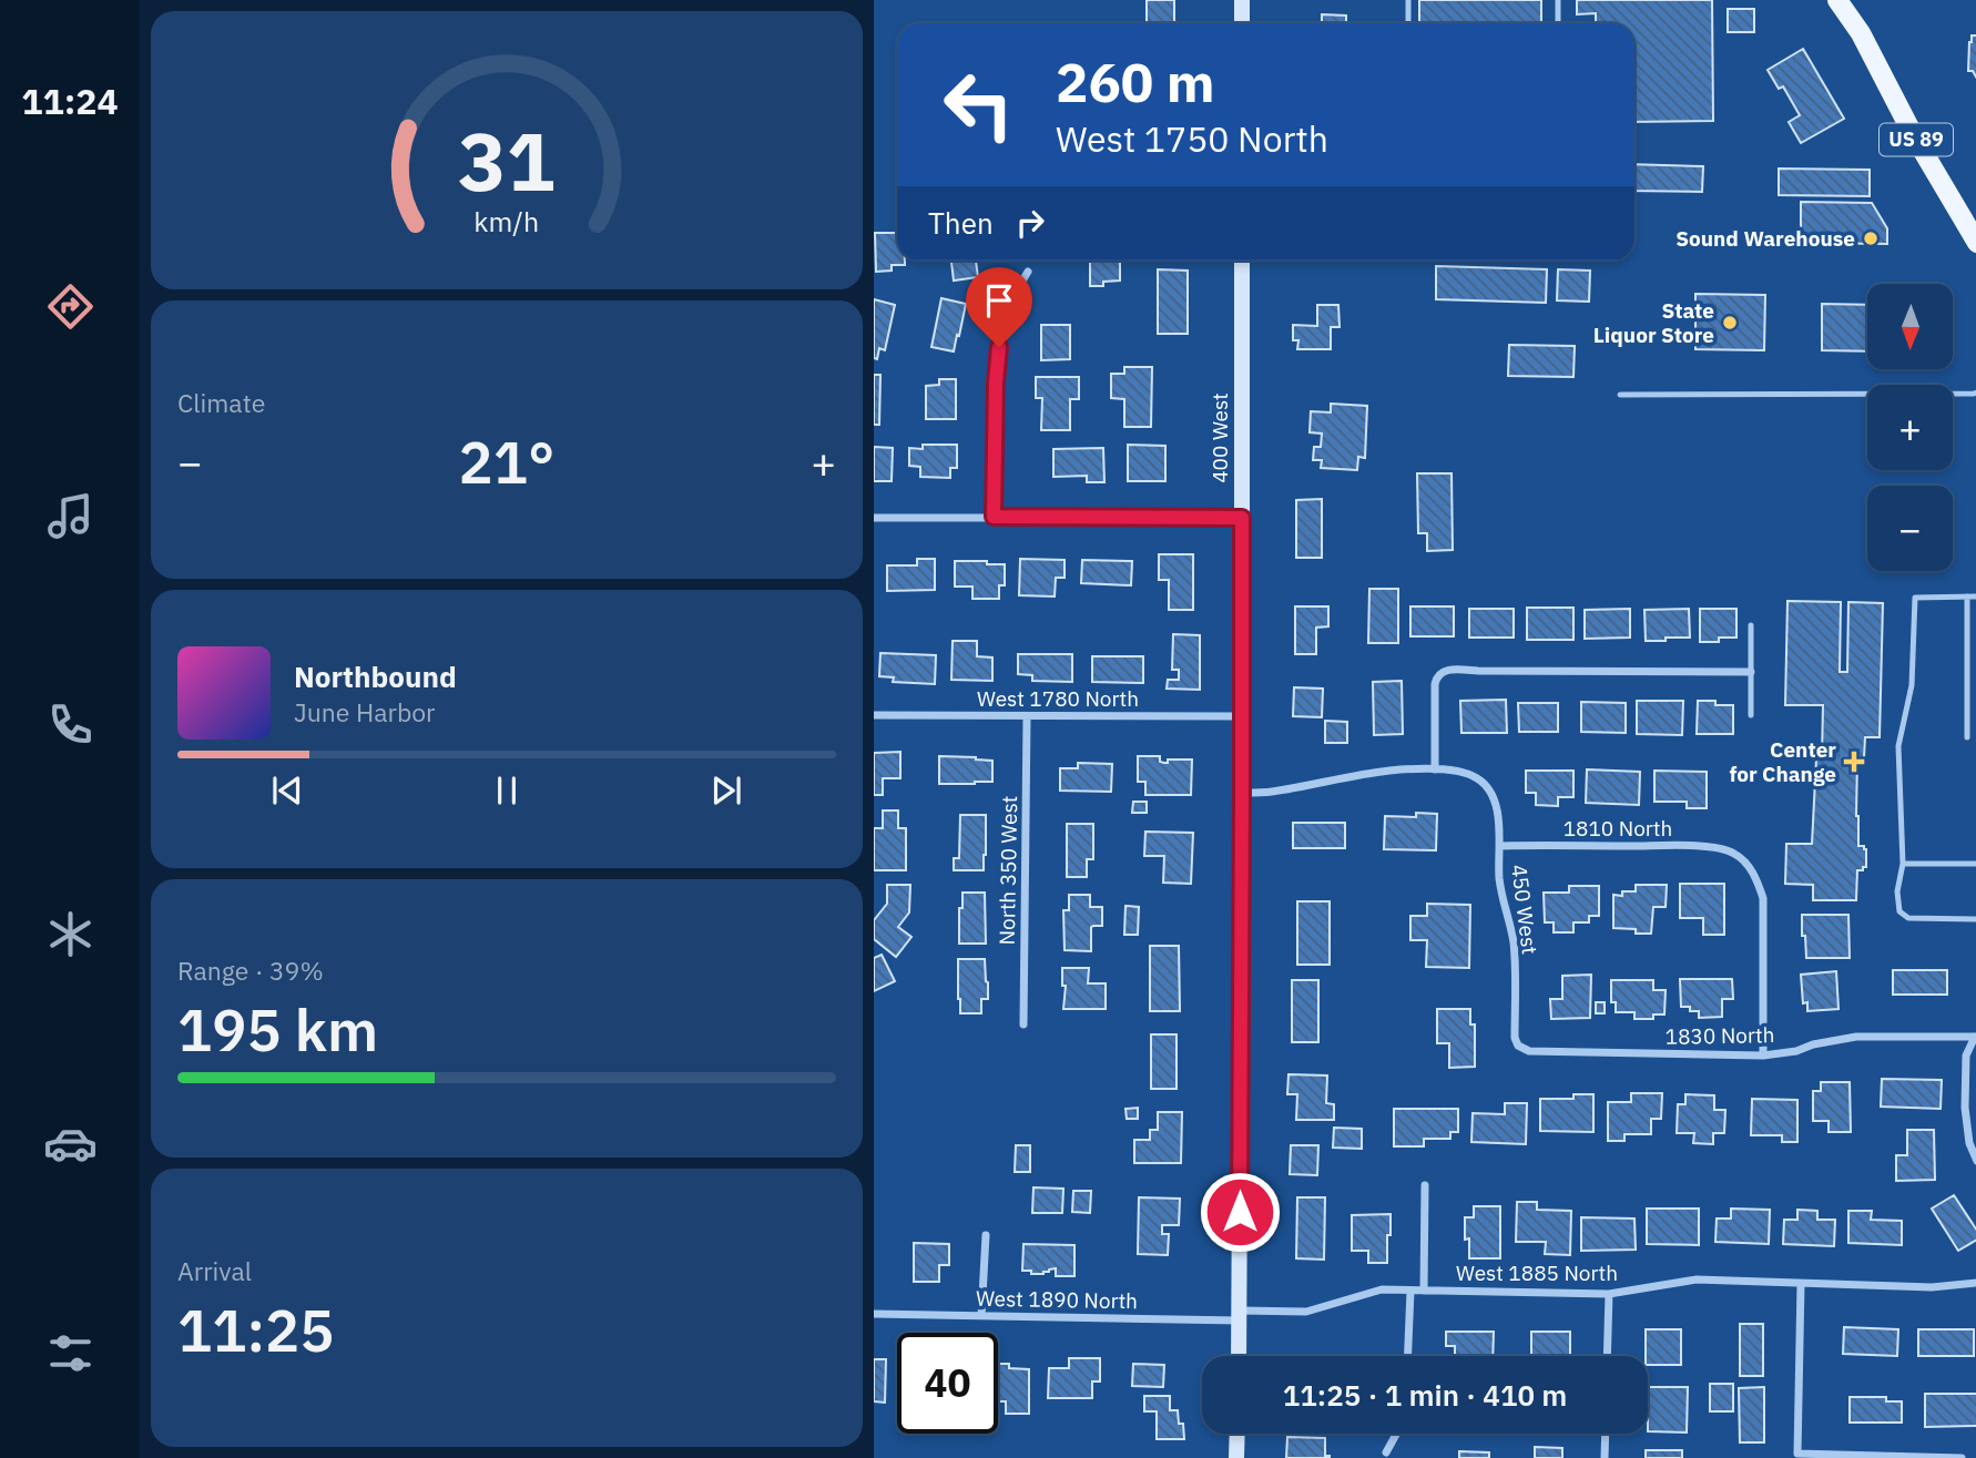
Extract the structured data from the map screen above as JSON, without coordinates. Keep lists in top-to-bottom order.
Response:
{
  "streets": {
    "main road": ["US 89"],
    "street": [
      "400 West",
      "West 1780 North",
      "1810 North",
      "North 350 West",
      "450 West",
      "1830 North",
      "West 1885 North",
      "West 1890 North"
    ]
  },
  "crossings": [
    ["400 West", "West 1780 North"],
    ["400 West", "West 1885 North"],
    ["400 West", "West 1890 North"],
    ["West 1780 North", "North 350 West"],
    ["1810 North", "450 West"],
    ["1810 North", "1830 North"],
    ["450 West", "1830 North"],
    ["West 1885 North", "West 1890 North"]
  ],
  "places": {
    "other": ["Sound Warehouse", "State Liquor Store"],
    "health": ["Center for Change"]
  },
  "north": "bottom",
  "page": {
    "tabs": "11:24",
    "turn": ["260 m", "West 1750 North"],
    "then": "Then",
    "map_buttons": ["+", "−"],
    "tile": [
      "Climate",
      ["Range · 39%", "195 km"],
      ["Arrival", "11:25"]
    ],
    "heat": ["−", "21°", "+"],
    "song": ["Northbound", "June Harbor"],
    "limit": "40",
    "trip": "11:25 · 1 min · 410 m",
    "gauge": ["31", "km/h"]
  }
}
